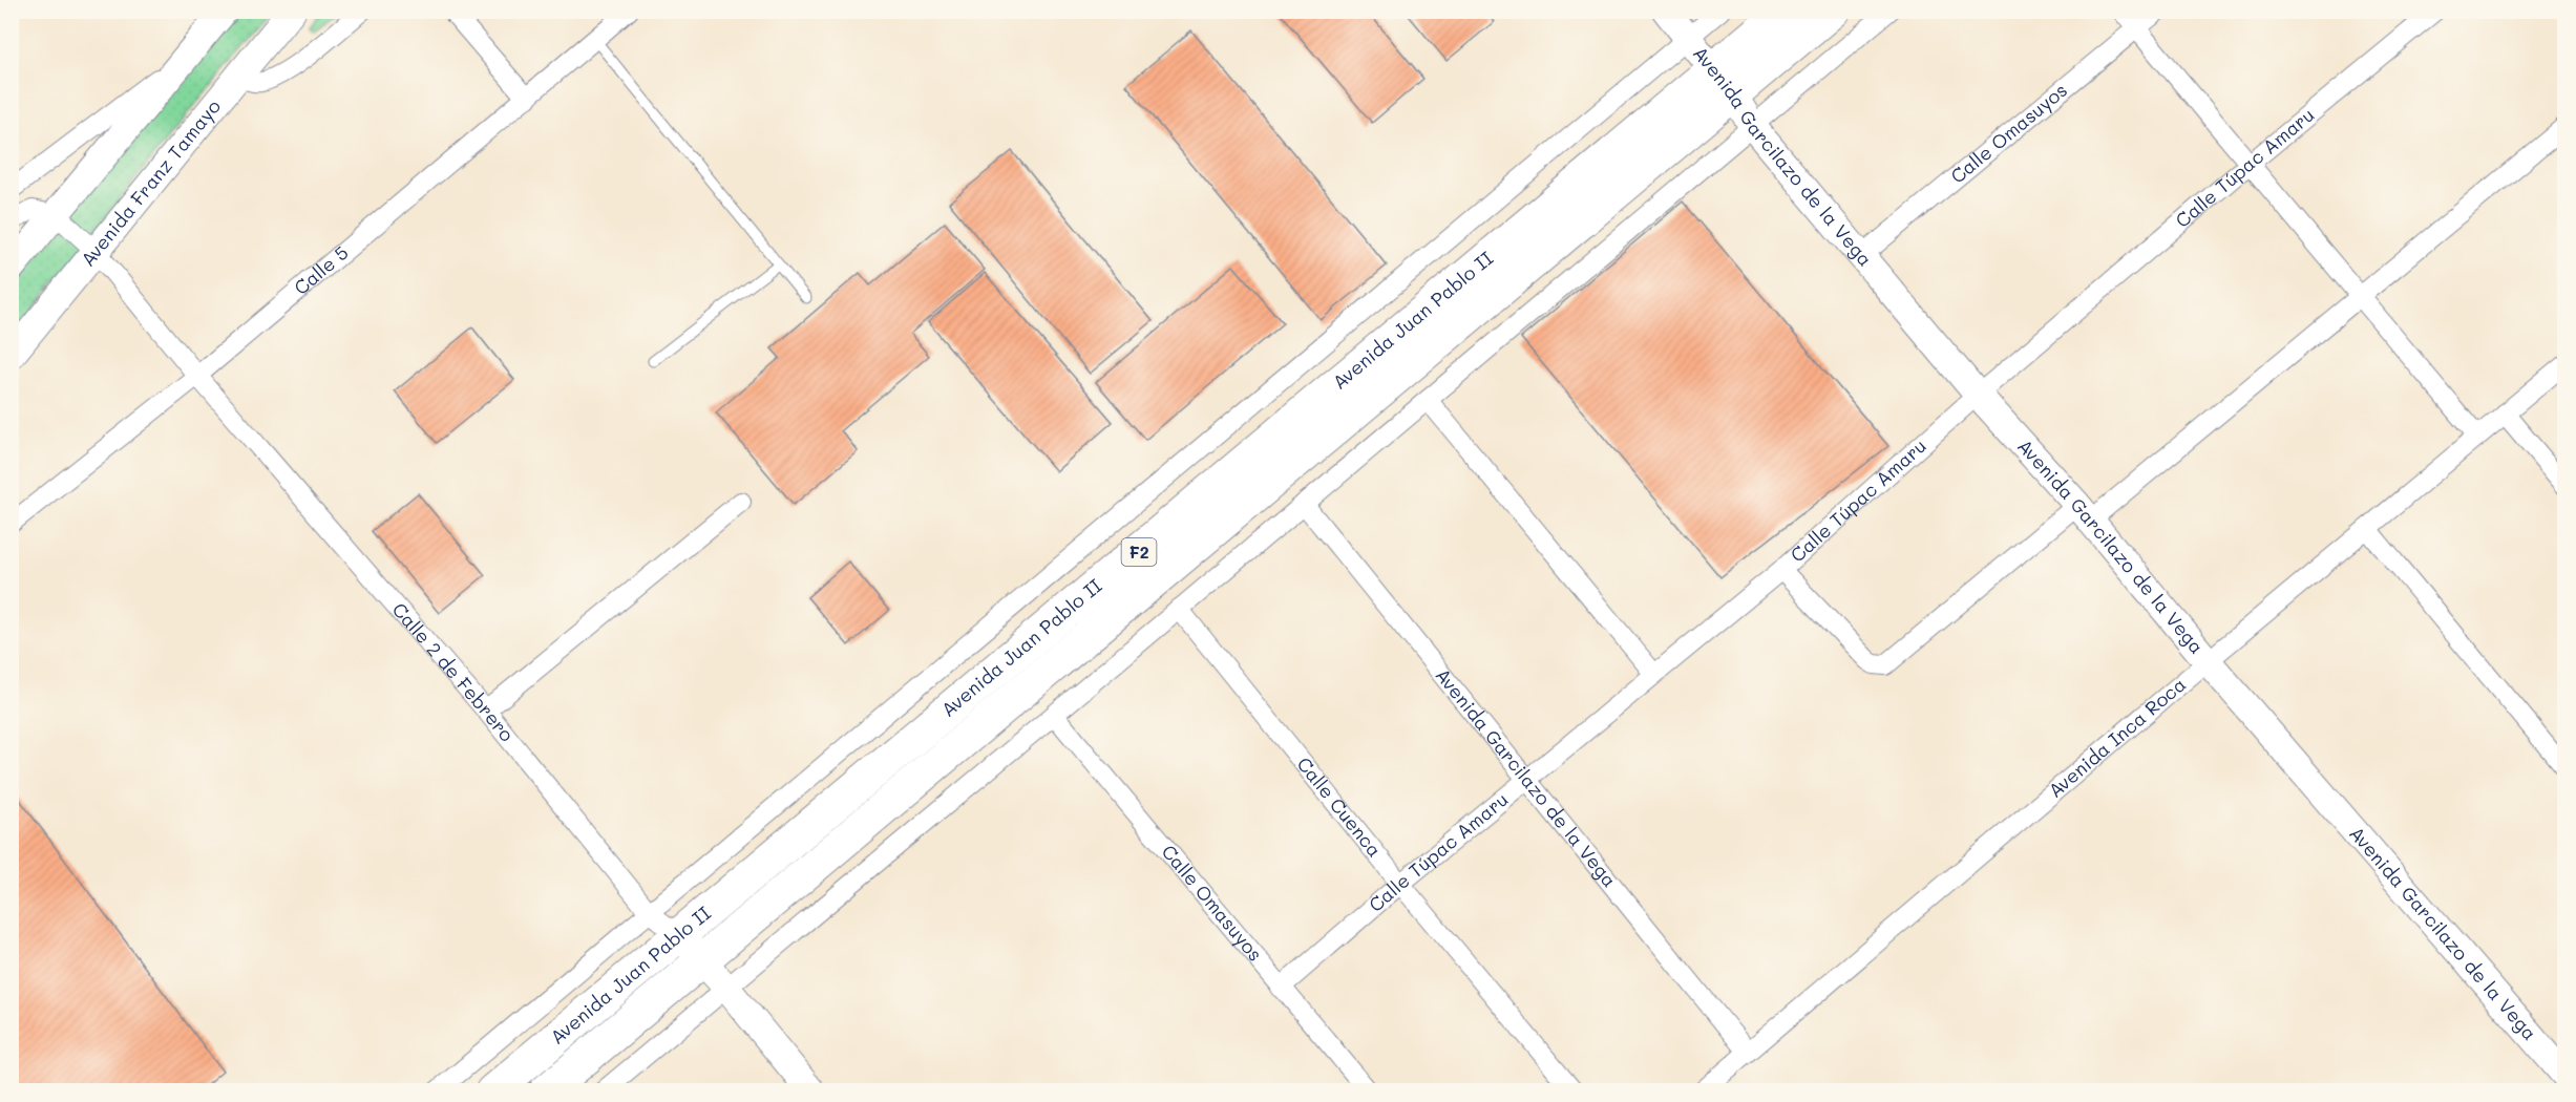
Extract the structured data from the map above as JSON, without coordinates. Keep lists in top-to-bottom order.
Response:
{
  "streets": {
    "highway": ["Avenida Juan Pablo II", "F2"],
    "street": [
      "Calle Omasuyos",
      "Avenida Garcilazo de la Vega",
      "Calle Túpac Amaru",
      "Avenida Franz Tamayo",
      "Calle 5",
      "Calle 2 de Febrero",
      "Avenida Inca Roca",
      "Calle Cuenca"
    ]
  },
  "crossings": [
    ["Calle Omasuyos", "Avenida Garcilazo de la Vega"],
    ["Calle Omasuyos", "Calle Túpac Amaru"],
    ["Avenida Garcilazo de la Vega", "Calle Túpac Amaru"],
    ["Avenida Garcilazo de la Vega", "Avenida Juan Pablo II"],
    ["Avenida Garcilazo de la Vega", "Avenida Inca Roca"],
    ["Calle Túpac Amaru", "Calle Cuenca"],
    ["Avenida Franz Tamayo", "Calle 2 de Febrero"],
    ["Calle 5", "Calle 2 de Febrero"],
    ["Avenida Juan Pablo II", "Calle 2 de Febrero"]
  ]
}
